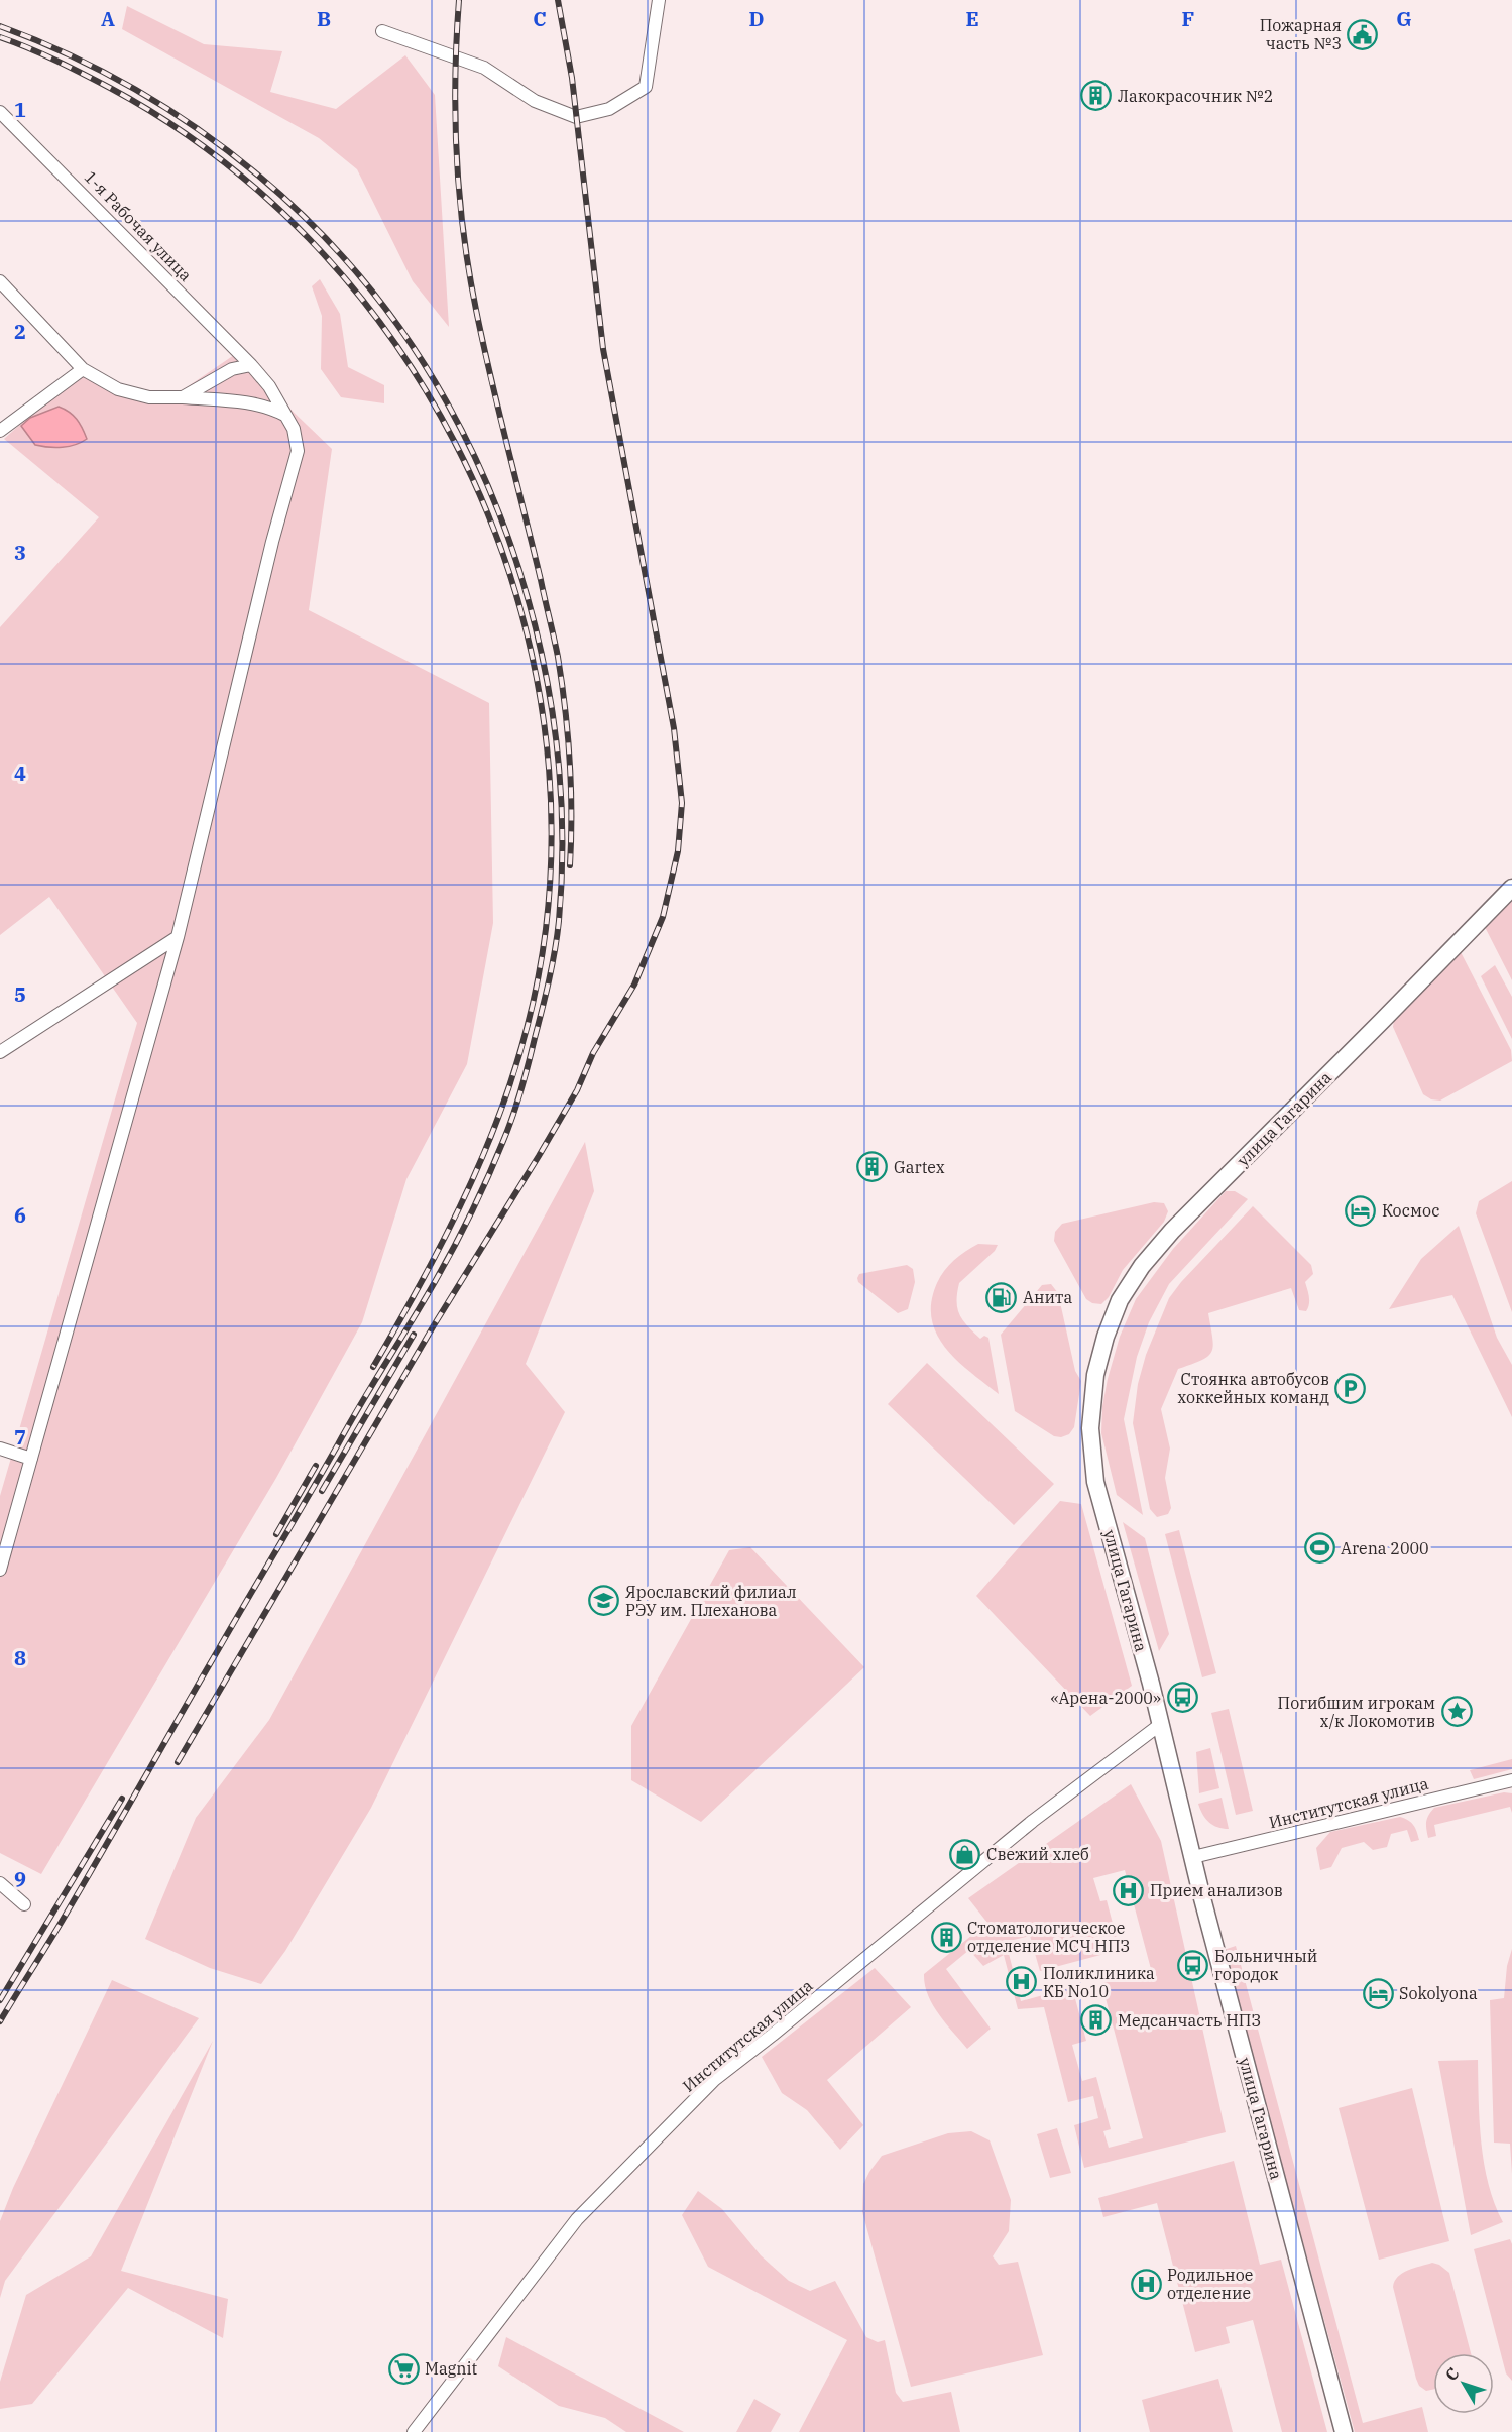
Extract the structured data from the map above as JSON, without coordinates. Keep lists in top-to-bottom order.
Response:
{
  "streets": {
    "main road": ["улица Гагарина"],
    "street": ["1-я Рабочая улица", "Институтская улица"]
  },
  "crossings": [
    ["улица Гагарина", "Институтская улица"]
  ],
  "places": {
    "public building": ["Пожарная часть №3"],
    "building": [
      "Лакокрасочник №2",
      "Gartex",
      "Стоматологическое отделение МСЧ НПЗ",
      "Медсанчасть НПЗ"
    ],
    "hotel": ["Космос", "Sokolyona"],
    "fuel station": ["Анита"],
    "parking": ["Стоянка автобусов хоккейных команд"],
    "sports": ["Arena 2000"],
    "school or university": ["Ярославский филиал РЭУ им. Плеханова"],
    "bus stop": ["«Арена-2000»", "Больничный городок"],
    "place": ["Погибшим игрокам х/к Локомотив"],
    "shop": ["Свежий хлеб"],
    "hospital": ["Прием анализов", "Поликлиника КБ No10", "Родильное отделение"],
    "supermarket": ["Magnit"]
  },
  "north": "top left",
  "grid": {
    "columns": [
      "A",
      "B",
      "C",
      "D",
      "E",
      "F",
      "G"
    ],
    "rows": [
      "1",
      "2",
      "3",
      "4",
      "5",
      "6",
      "7",
      "8",
      "9"
    ]
  }
}
